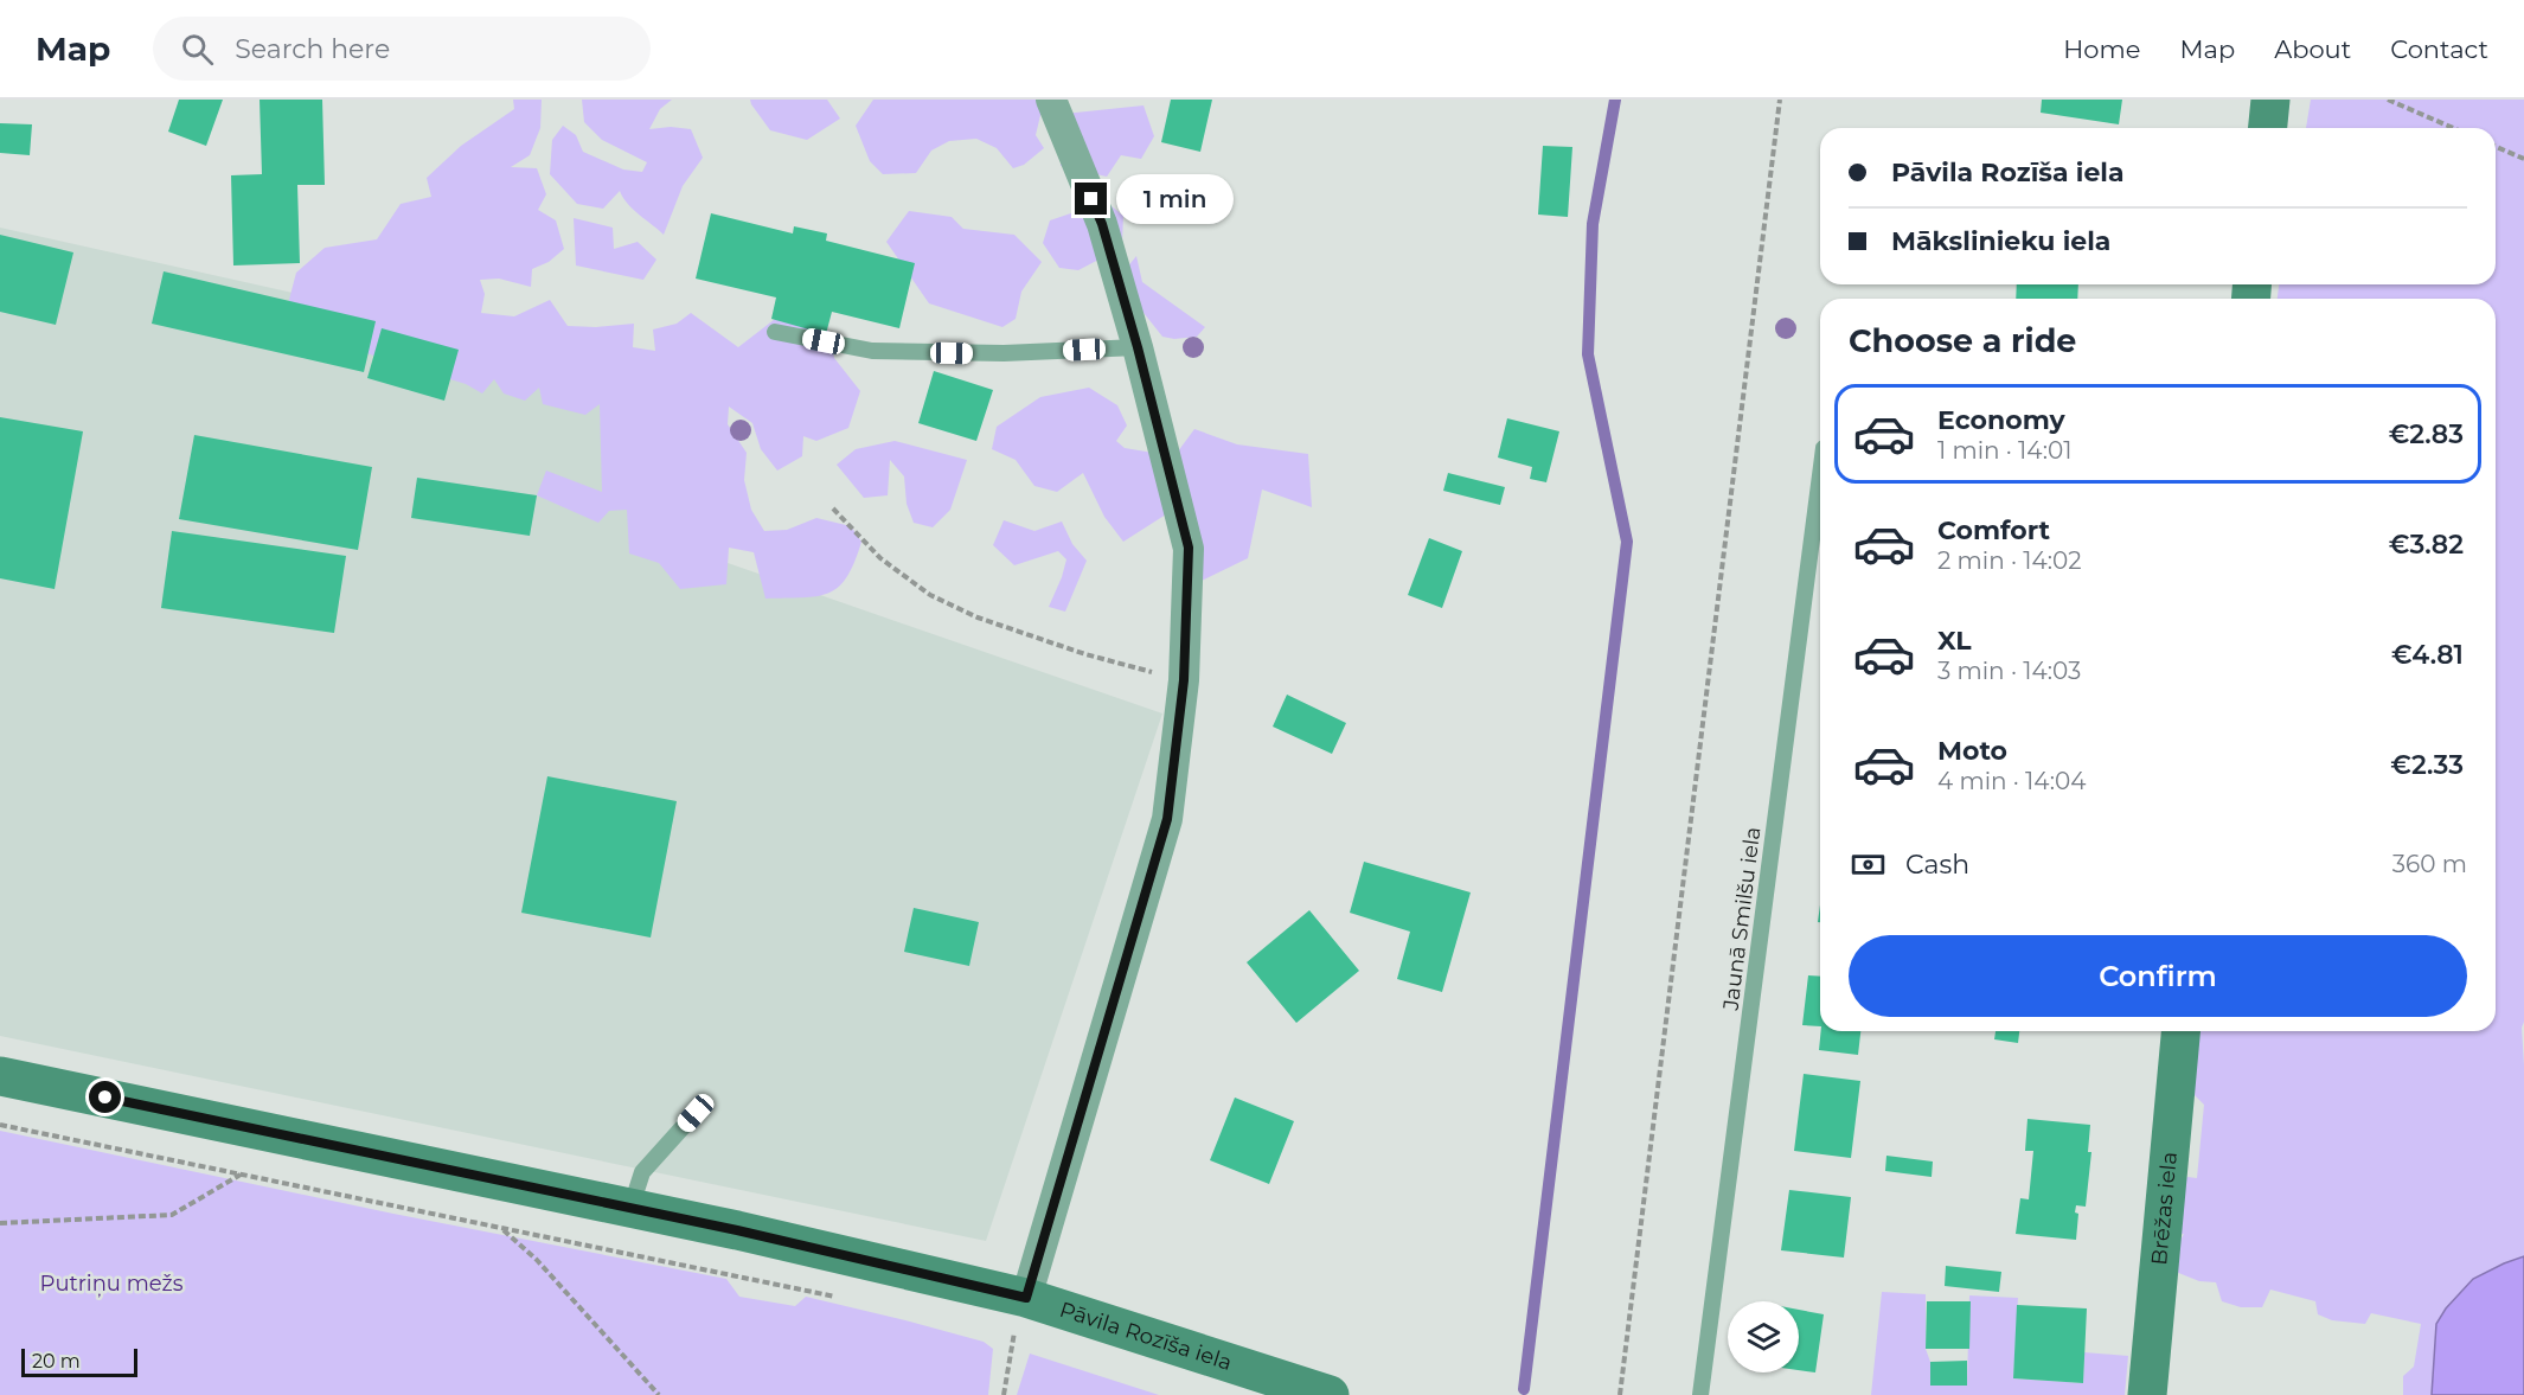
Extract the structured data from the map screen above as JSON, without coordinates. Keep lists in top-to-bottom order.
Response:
{
  "streets": {
    "main road": ["Brēžas iela", "Pāvila Rozīša iela"],
    "lane": ["Jaunā Smilšu iela"]
  },
  "parks": ["Putriņu mežs"],
  "scale_bar": "20 m",
  "page": {
    "header": "Map",
    "search": "Search here",
    "nav": [
      "Home",
      "Map",
      "About",
      "Contact"
    ],
    "banner": ["Pāvila Rozīša iela", "Mākslinieku iela"],
    "bubble": "1 min",
    "heading": "Choose a ride",
    "list": [
      {
        "name": "Economy",
        "note": "1 min · 14:01",
        "value": "€2.83"
      },
      {
        "name": "Comfort",
        "note": "2 min · 14:02",
        "value": "€3.82"
      },
      {
        "name": "XL",
        "note": "3 min · 14:03",
        "value": "€4.81"
      },
      {
        "name": "Moto",
        "note": "4 min · 14:04",
        "value": "€2.33"
      }
    ],
    "pay": ["Cash", "360 m"],
    "buttons": "Confirm",
    "scale": "20 m"
  }
}
